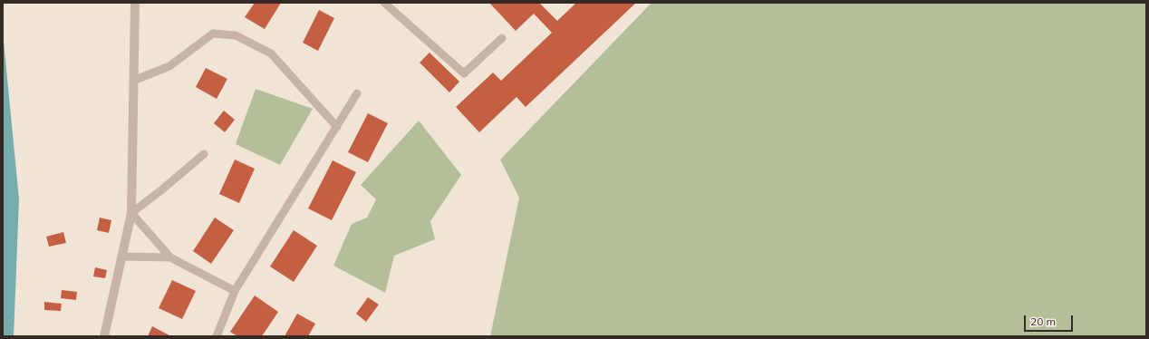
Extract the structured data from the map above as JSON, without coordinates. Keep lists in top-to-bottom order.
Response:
{
  "scale_bar": "20 m"
}
